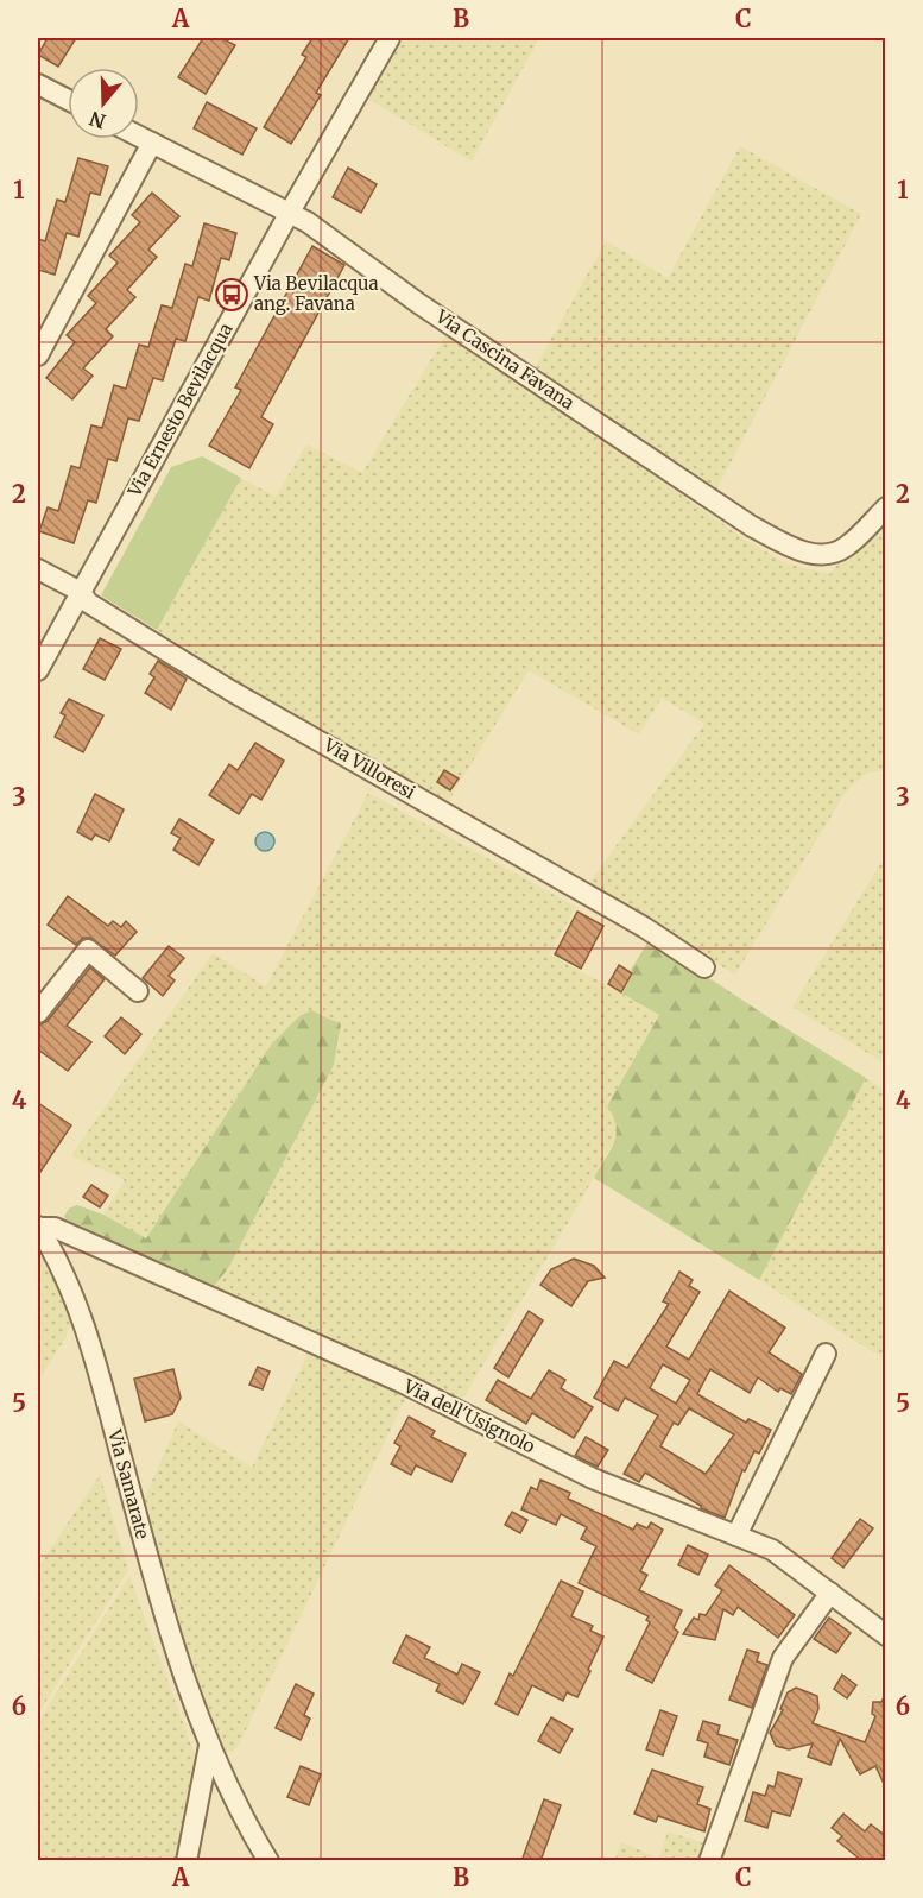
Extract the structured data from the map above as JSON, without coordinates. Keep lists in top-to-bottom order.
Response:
{
  "streets": {
    "street": [
      "Via Cascina Favana",
      "Via Ernesto Bevilacqua",
      "Via Villoresi",
      "Via dell'Usignolo",
      "Via Samarate"
    ]
  },
  "crossings": [
    ["Via Cascina Favana", "Via Ernesto Bevilacqua"],
    ["Via Ernesto Bevilacqua", "Via Villoresi"],
    ["Via dell'Usignolo", "Via Samarate"]
  ],
  "places": {
    "bus stop": ["Via Bevilacqua ang. Favana"]
  },
  "north": "bottom",
  "grid": {
    "columns": ["A", "B", "C"],
    "rows": [
      "1",
      "2",
      "3",
      "4",
      "5",
      "6"
    ]
  }
}
